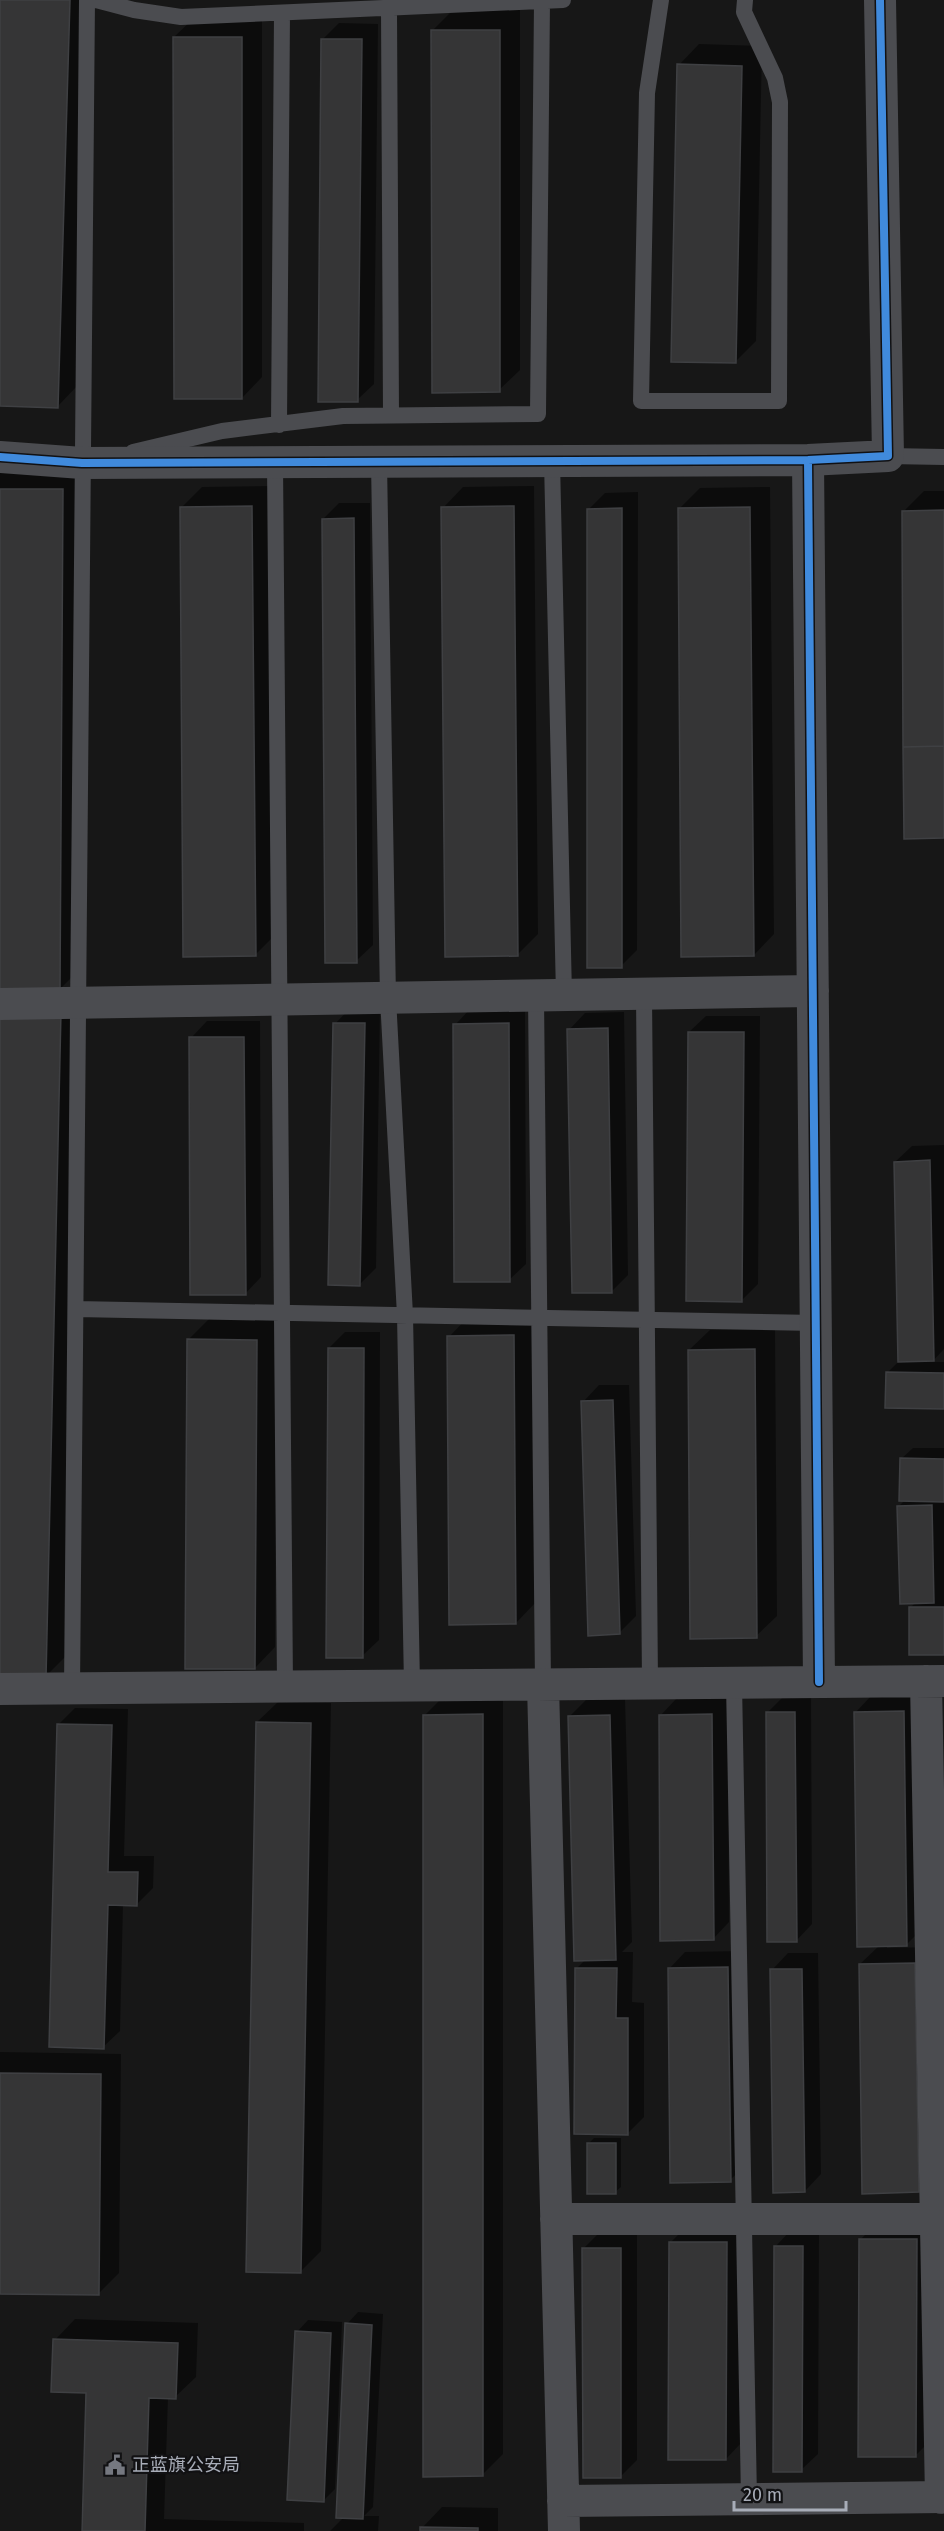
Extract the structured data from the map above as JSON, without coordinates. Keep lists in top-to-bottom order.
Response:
{
  "places": {
    "public building": ["正蓝旗公安局"]
  },
  "scale_bar": "20 m"
}
